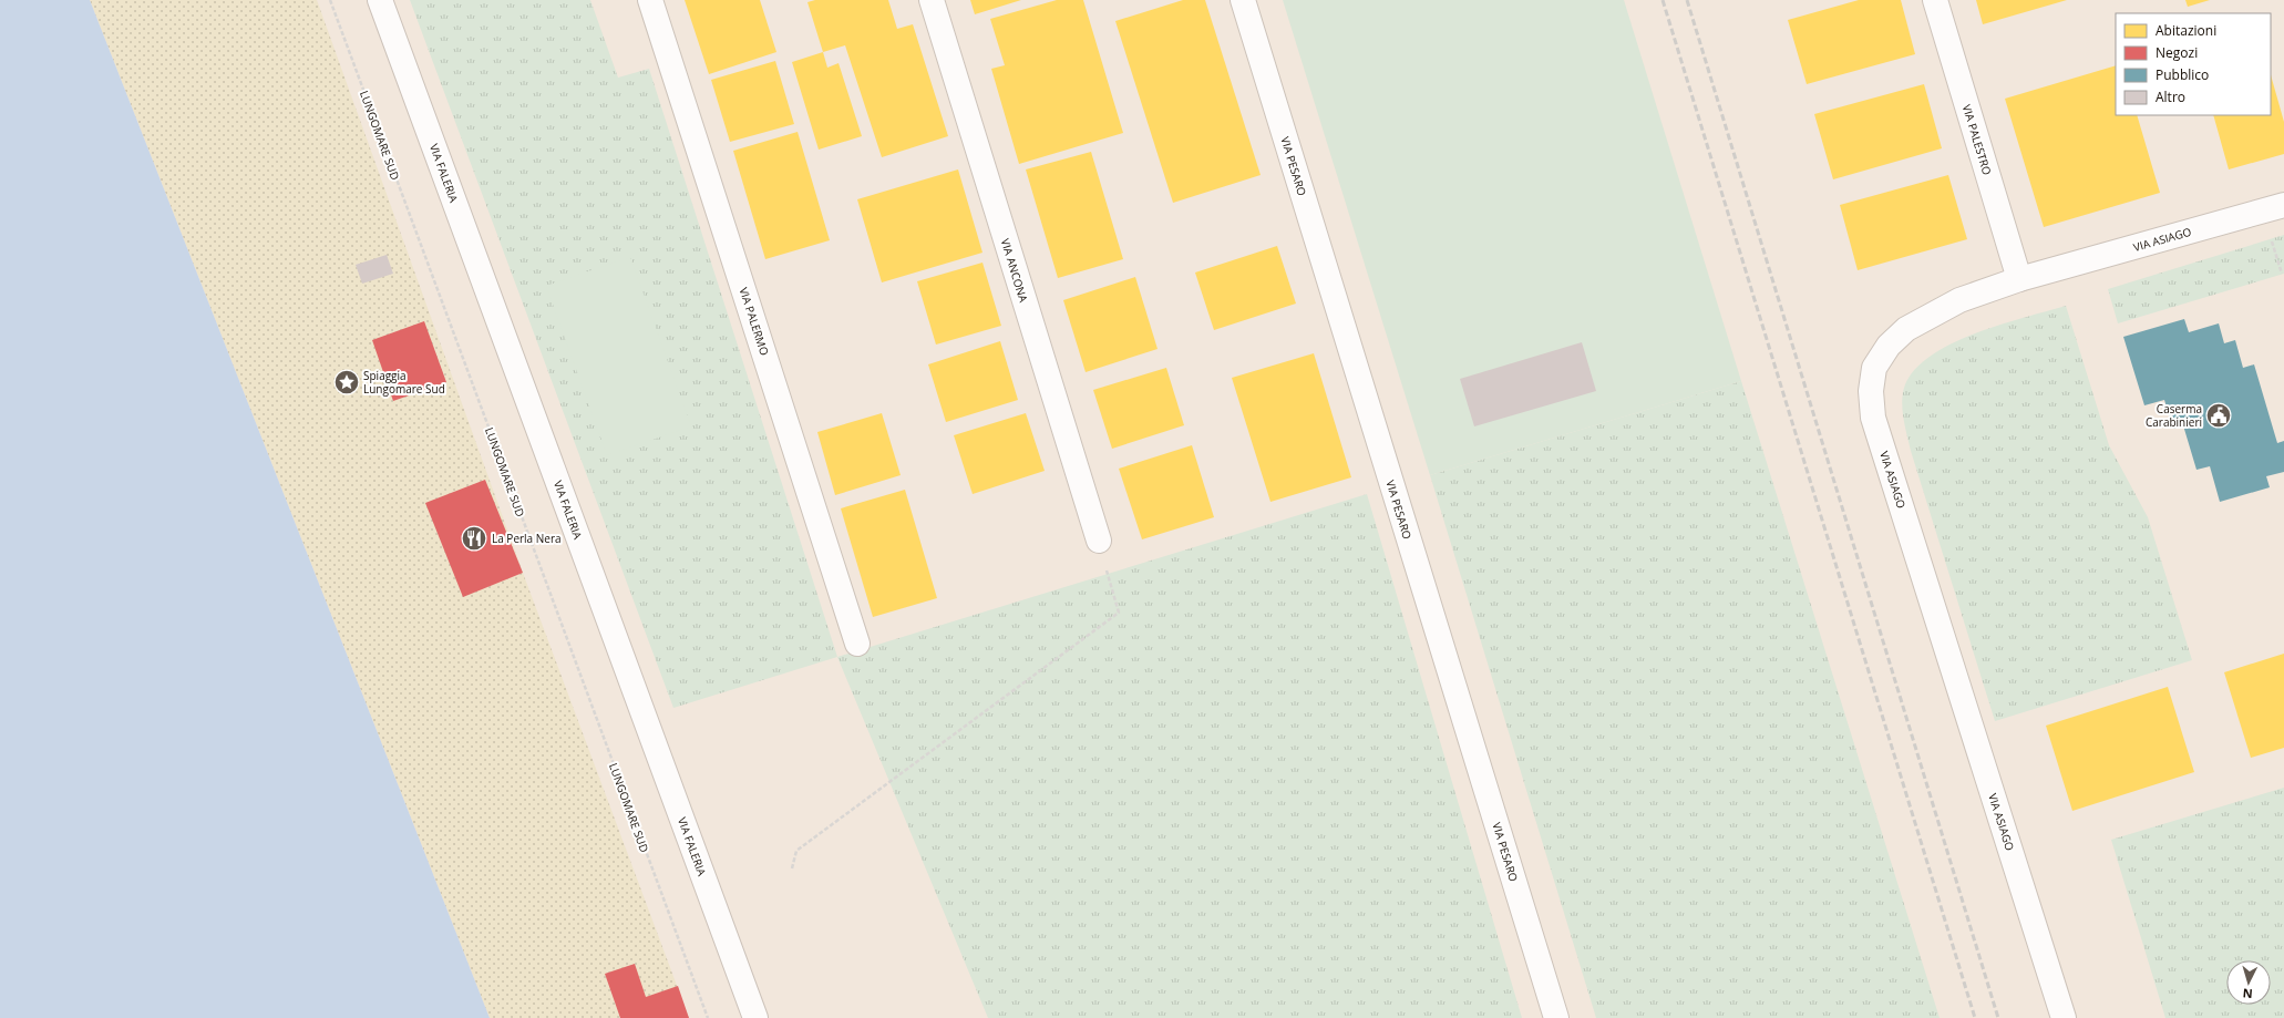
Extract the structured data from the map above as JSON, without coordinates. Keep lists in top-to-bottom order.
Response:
{
  "streets": {
    "street": [
      "VIA PALESTRO",
      "VIA PESARO",
      "VIA FALERIA",
      "VIA ASIAGO",
      "VIA ANCONA",
      "VIA PALERMO"
    ],
    "path": ["LUNGOMARE SUD"]
  },
  "crossings": [
    ["VIA PALESTRO", "VIA ASIAGO"]
  ],
  "places": {
    "place": ["Spiaggia Lungomare Sud"],
    "public building": ["Caserma Carabinieri"],
    "restaurant": ["La Perla Nera"]
  },
  "legend": [
    "Abitazioni",
    "Negozi",
    "Pubblico",
    "Altro"
  ],
  "north": "bottom"
}
